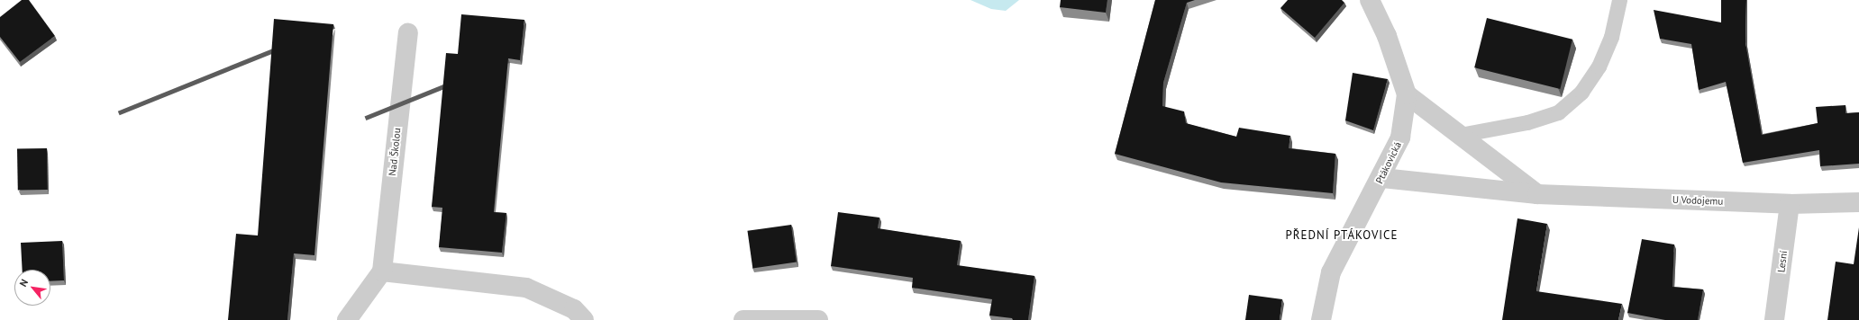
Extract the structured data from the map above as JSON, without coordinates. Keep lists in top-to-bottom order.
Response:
{
  "streets": {
    "street": [
      "Nad Školou",
      "Ptákovická",
      "U Vodojemu",
      "Lesní"
    ]
  },
  "crossings": [
    ["Ptákovická", "U Vodojemu"],
    ["U Vodojemu", "Lesní"]
  ],
  "districts": ["PŘEDNÍ PTÁKOVICE"],
  "north": "top left"
}
